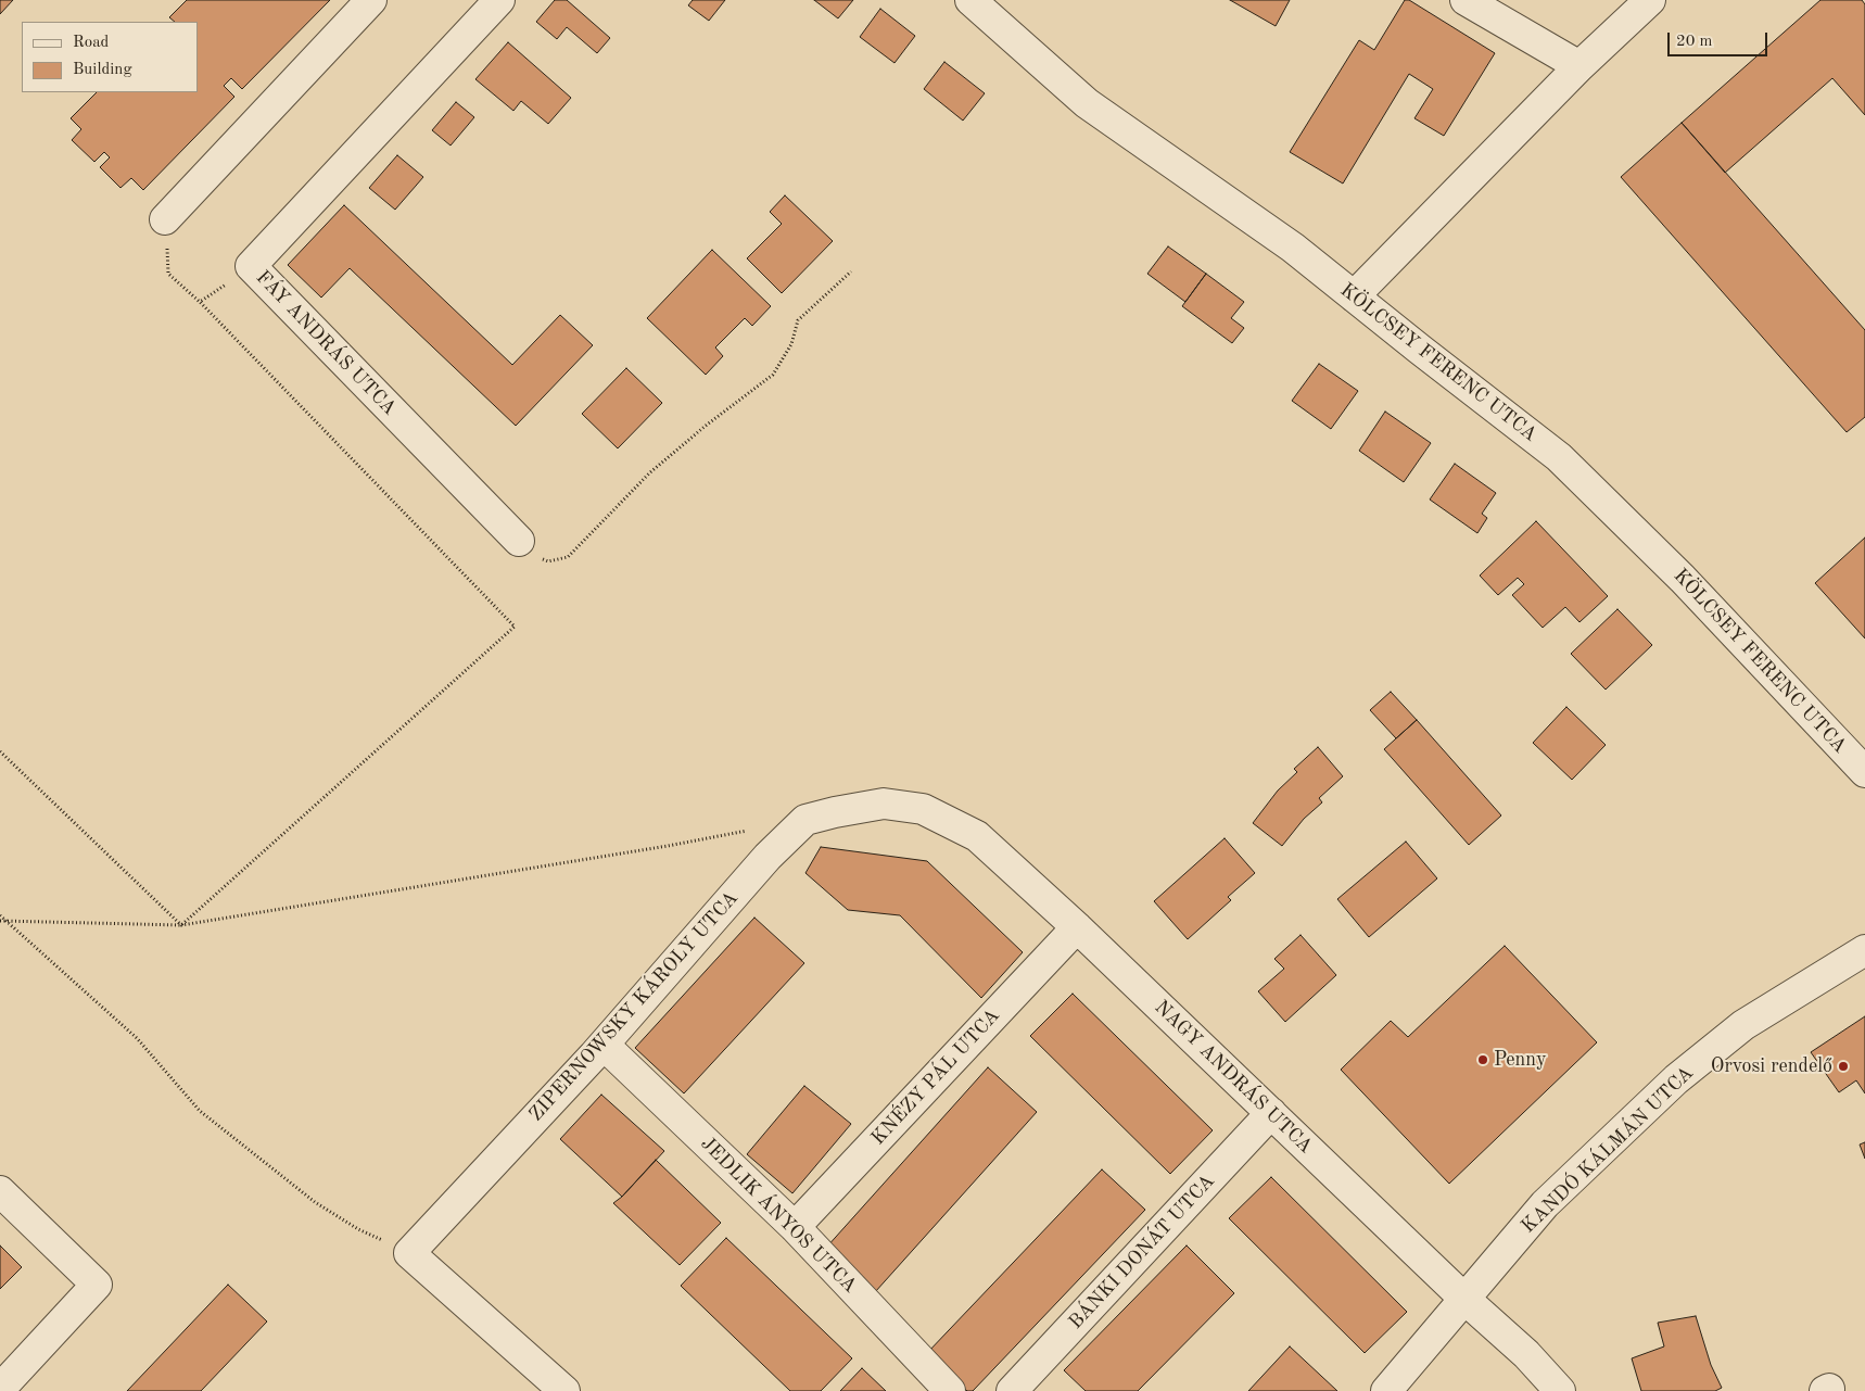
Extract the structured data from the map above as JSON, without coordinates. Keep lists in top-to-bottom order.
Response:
{
  "streets": {
    "street": [
      "FÁY ANDRÁS UTCA",
      "KÖLCSEY FERENC UTCA",
      "ZIPERNOWSKY KÁROLY UTCA",
      "KNÉZY PÁL UTCA",
      "NAGY ANDRÁS UTCA",
      "KANDÓ KÁLMÁN UTCA",
      "JEDLIK ÁNYOS UTCA",
      "BÁNKI DONÁT UTCA"
    ]
  },
  "crossings": [
    ["ZIPERNOWSKY KÁROLY UTCA", "NAGY ANDRÁS UTCA"],
    ["ZIPERNOWSKY KÁROLY UTCA", "JEDLIK ÁNYOS UTCA"],
    ["KNÉZY PÁL UTCA", "NAGY ANDRÁS UTCA"],
    ["KNÉZY PÁL UTCA", "JEDLIK ÁNYOS UTCA"],
    ["NAGY ANDRÁS UTCA", "KANDÓ KÁLMÁN UTCA"],
    ["NAGY ANDRÁS UTCA", "BÁNKI DONÁT UTCA"]
  ],
  "places": ["Penny", "Orvosi rendelő"],
  "legend": ["Road", "Building"],
  "scale_bar": "20 m"
}
